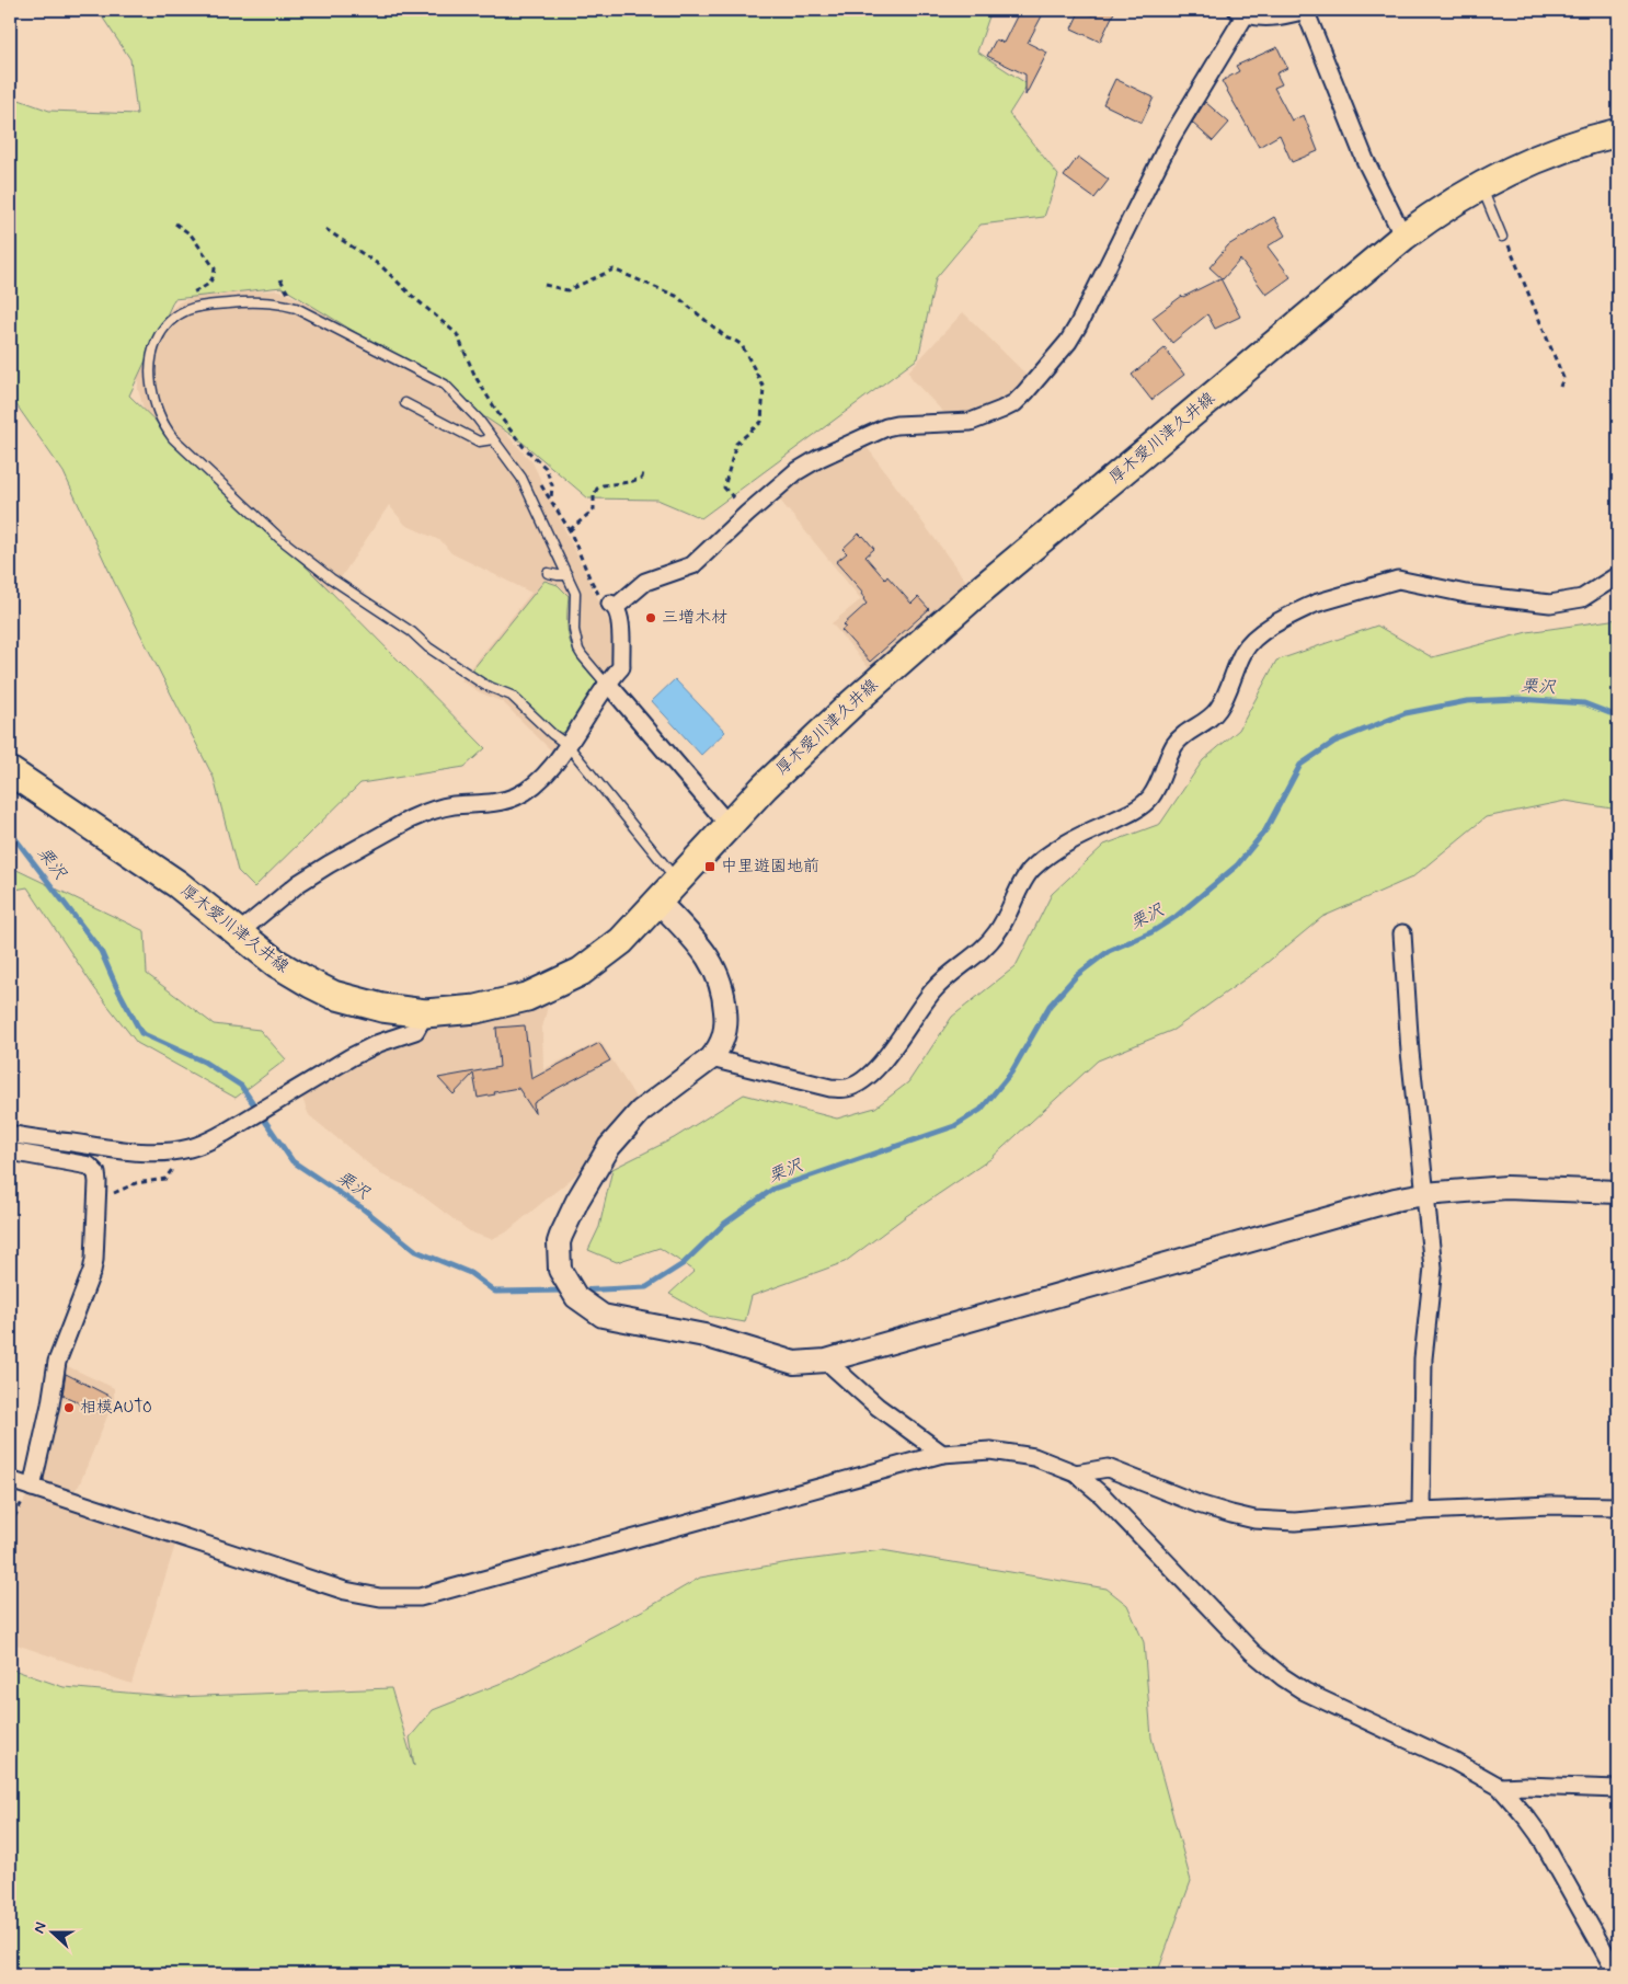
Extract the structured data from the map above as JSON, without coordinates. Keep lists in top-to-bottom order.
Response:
{
  "streets": {
    "main road": ["厚木愛川津久井線"]
  },
  "water": ["栗沢"],
  "places": {
    "other": ["三増木材", "相模AUTO"],
    "transit": ["中里遊園地前"]
  },
  "north": "left"
}
